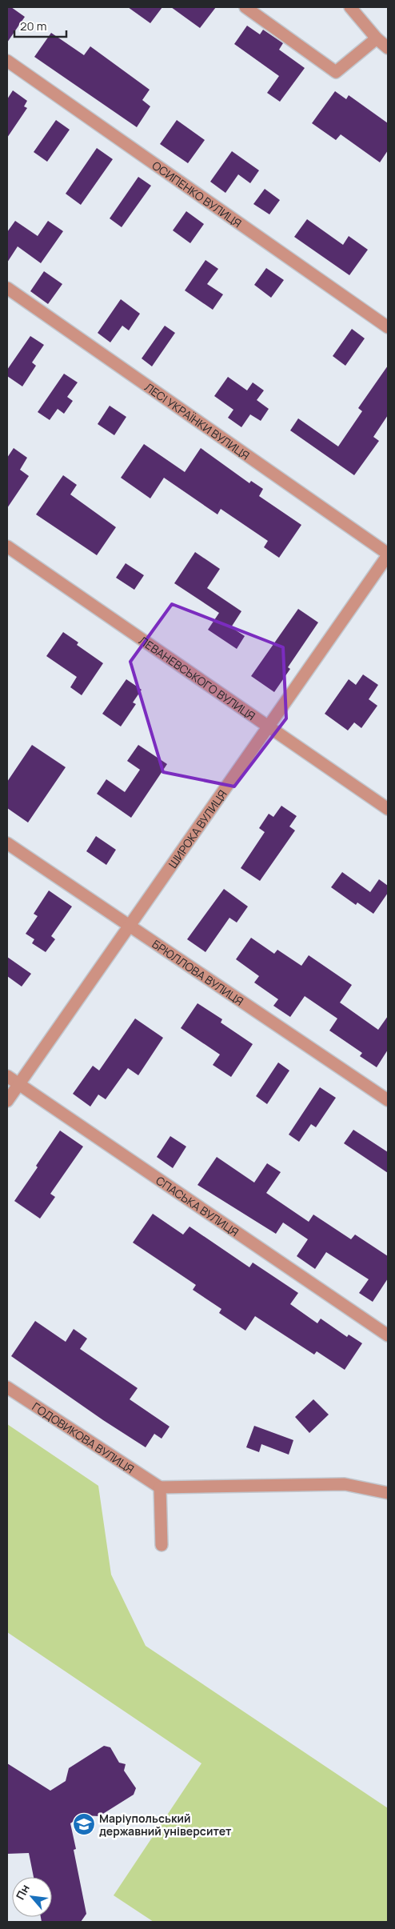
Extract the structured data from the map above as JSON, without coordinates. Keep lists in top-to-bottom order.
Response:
{
  "streets": {
    "street": [
      "ОСИПЕНКО ВУЛИЦЯ",
      "ЛЕСІ УКРАЇНКИ ВУЛИЦЯ",
      "ЛЕВАНЕВСЬКОГО ВУЛИЦЯ",
      "ШИРОКА ВУЛИЦЯ",
      "БРЮЛЛОВА ВУЛИЦЯ",
      "СПАСЬКА ВУЛИЦЯ",
      "ГОДОВИКОВА ВУЛИЦЯ"
    ]
  },
  "crossings": [
    ["ЛЕСІ УКРАЇНКИ ВУЛИЦЯ", "ШИРОКА ВУЛИЦЯ"],
    ["ЛЕВАНЕВСЬКОГО ВУЛИЦЯ", "ШИРОКА ВУЛИЦЯ"],
    ["ШИРОКА ВУЛИЦЯ", "БРЮЛЛОВА ВУЛИЦЯ"],
    ["ШИРОКА ВУЛИЦЯ", "СПАСЬКА ВУЛИЦЯ"]
  ],
  "places": {
    "school or university": ["Маріупольський державний університет"]
  },
  "scale_bar": "20 m",
  "north": "top left"
}
